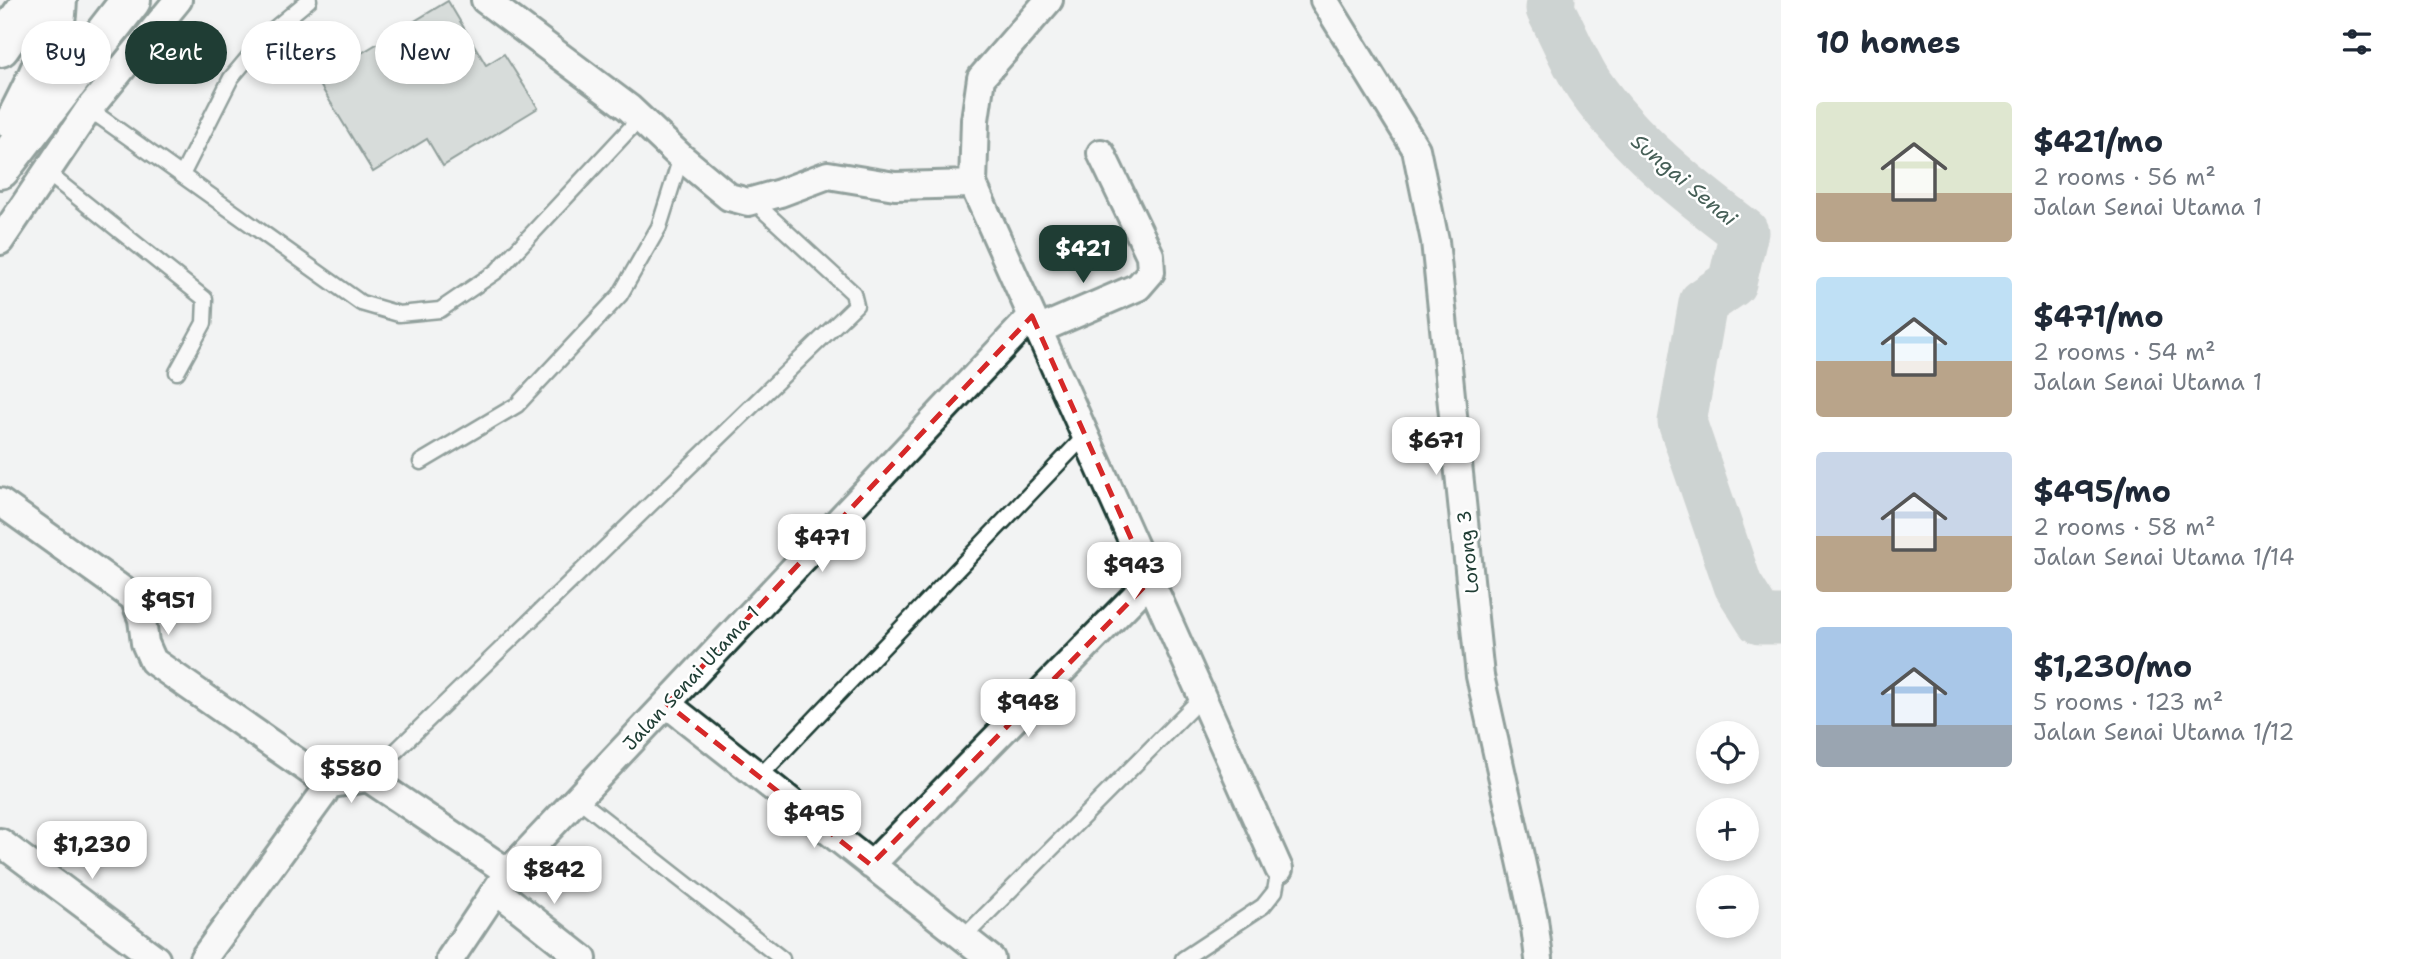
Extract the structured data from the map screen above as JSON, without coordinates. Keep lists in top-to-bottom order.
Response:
{
  "streets": {
    "street": ["Lorong 3", "Jalan Senai Utama 1"]
  },
  "water": ["Sungai Senai"],
  "page": {
    "heading": "10 homes",
    "chip": [
      "Buy",
      "Rent",
      "Filters",
      "New"
    ],
    "list": [
      {
        "name": "$421/mo",
        "note": "2 rooms · 56 m² · Jalan Senai Utama 1"
      },
      {
        "name": "$471/mo",
        "note": "2 rooms · 54 m² · Jalan Senai Utama 1"
      },
      {
        "name": "$495/mo",
        "note": "2 rooms · 58 m² · Jalan Senai Utama 1/14"
      },
      {
        "name": "$1,230/mo",
        "note": "5 rooms · 123 m² · Jalan Senai Utama 1/12"
      }
    ],
    "price": [
      "$421",
      "$671",
      "$471",
      "$943",
      "$951",
      "$948",
      "$580",
      "$495",
      "$1,230",
      "$842"
    ],
    "map_buttons": ["+", "−"]
  }
}
